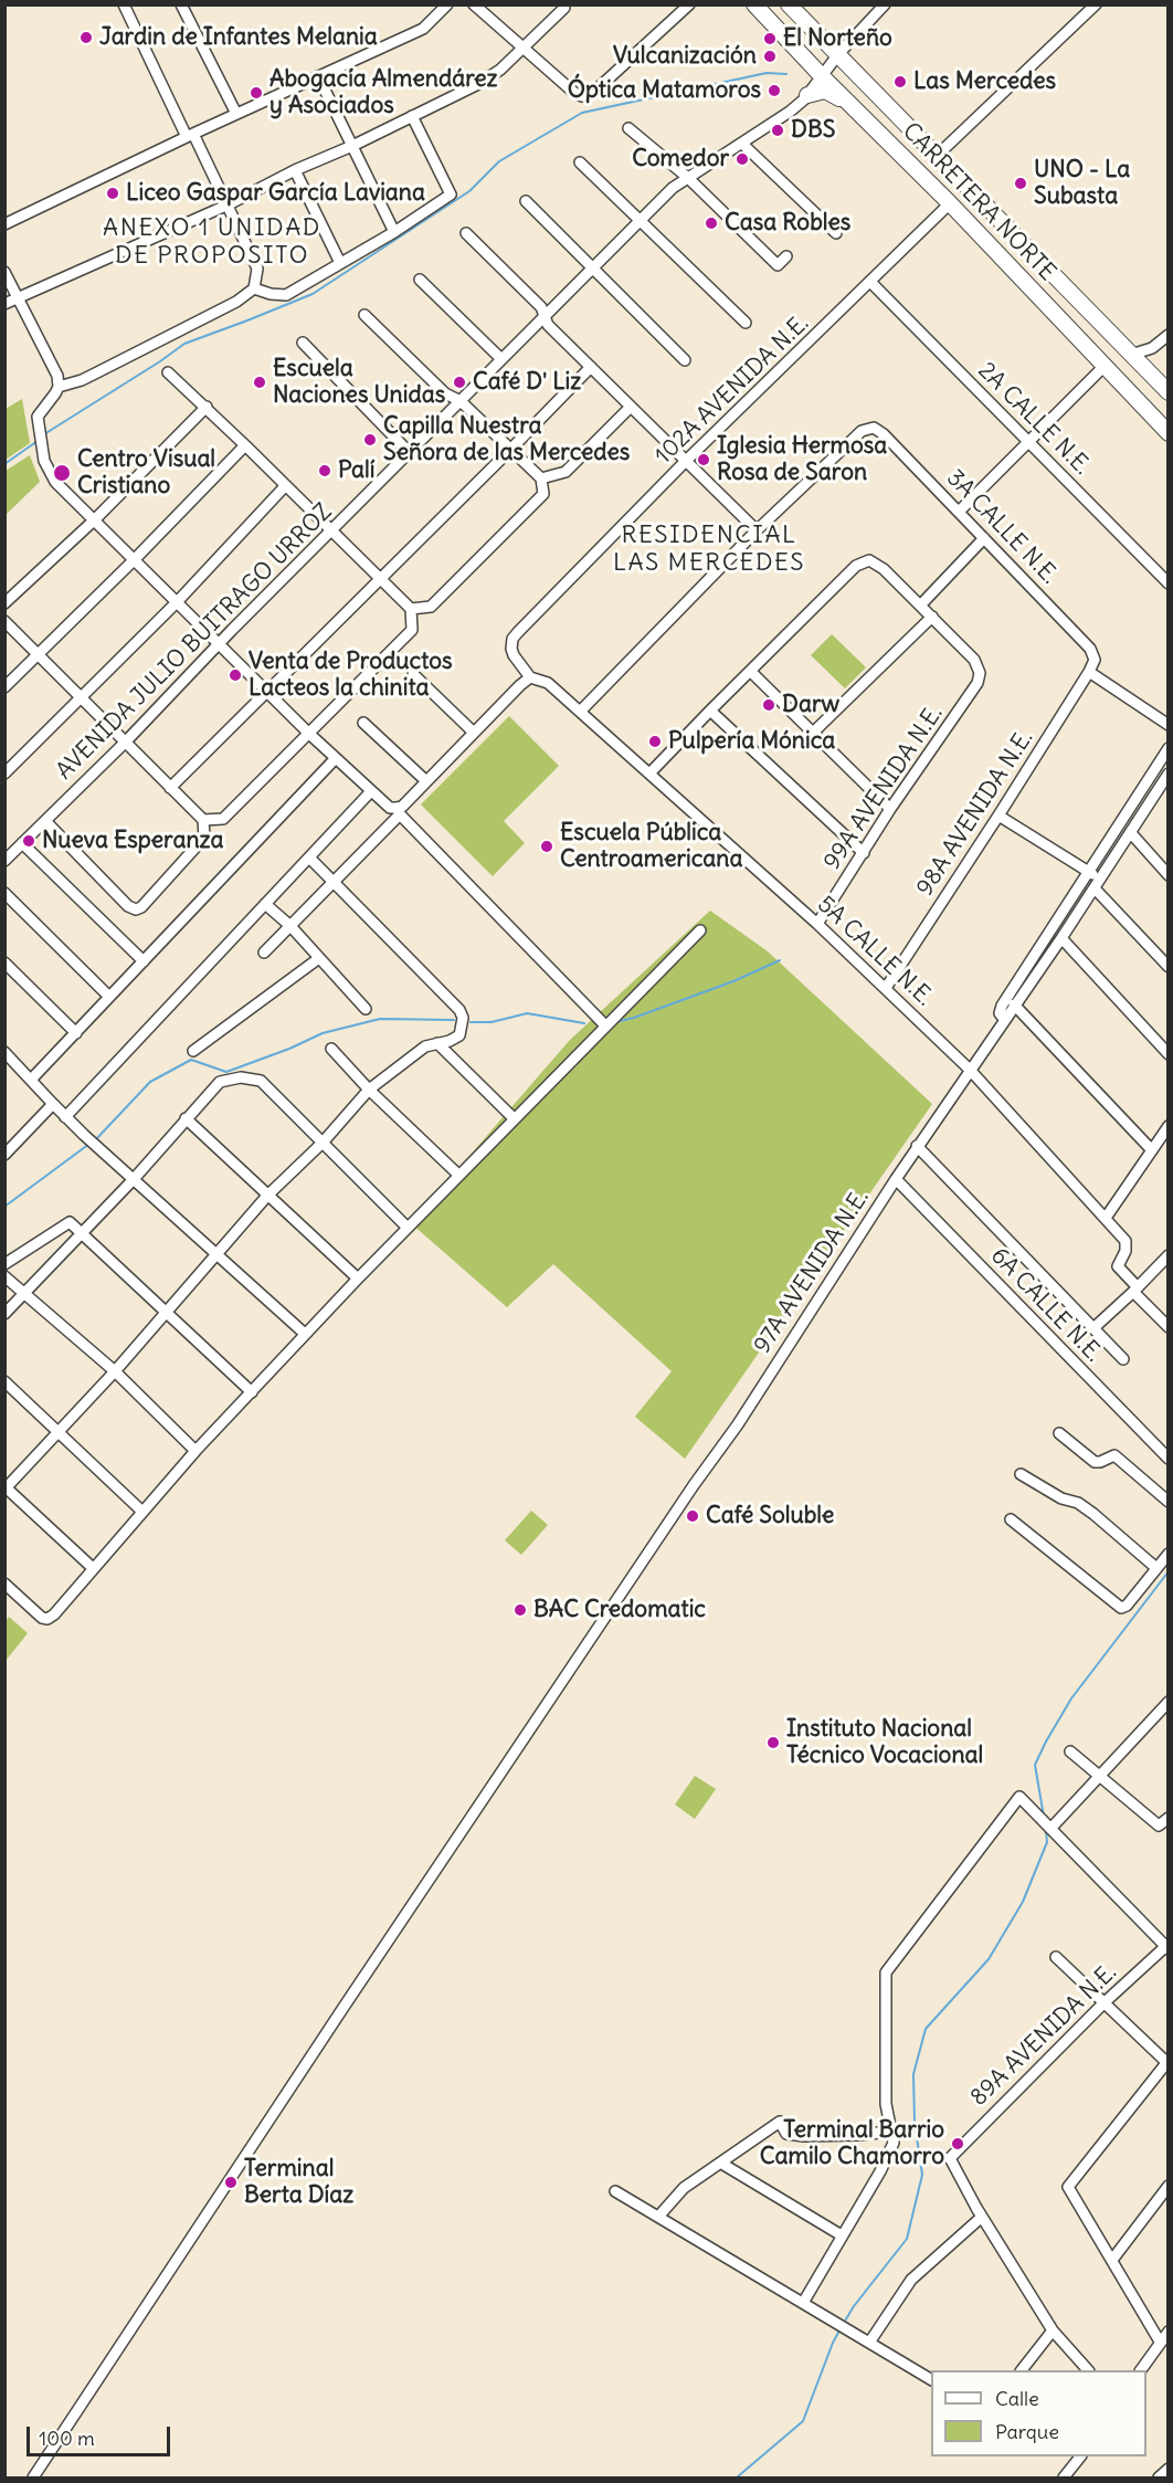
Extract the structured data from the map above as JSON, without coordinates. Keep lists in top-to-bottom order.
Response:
{
  "streets": {
    "highway": ["CARRETERA NORTE"],
    "street": [
      "102A AVENIDA N.E.",
      "2A CALLE N.E.",
      "3A CALLE N.E.",
      "AVENIDA JULIO BUITRAGO URROZ",
      "99A AVENIDA N.E.",
      "98A AVENIDA N.E.",
      "5A CALLE N.E.",
      "97A AVENIDA N.E.",
      "6A CALLE N.E.",
      "89A AVENIDA N.E."
    ]
  },
  "crossings": [
    ["CARRETERA NORTE", "102A AVENIDA N.E."],
    ["CARRETERA NORTE", "AVENIDA JULIO BUITRAGO URROZ"],
    ["102A AVENIDA N.E.", "2A CALLE N.E."],
    ["102A AVENIDA N.E.", "5A CALLE N.E."],
    ["3A CALLE N.E.", "98A AVENIDA N.E."],
    ["99A AVENIDA N.E.", "5A CALLE N.E."],
    ["98A AVENIDA N.E.", "5A CALLE N.E."],
    ["5A CALLE N.E.", "97A AVENIDA N.E."],
    ["97A AVENIDA N.E.", "6A CALLE N.E."]
  ],
  "districts": ["ANEXO 1 UNIDAD DE PROPOSITO", "RESIDENCIAL LAS MERCEDES"],
  "places": [
    "Jardin de Infantes Melania",
    "El Norteño",
    "Vulcanización",
    "Las Mercedes",
    "Óptica Matamoros",
    "Abogacía Almendárez y Asociados",
    "DBS",
    "Comedor",
    "UNO - La Subasta",
    "Liceo Gaspar García Laviana",
    "Casa Robles",
    "Escuela Naciones Unidas",
    "Café D' Liz",
    "Capilla Nuestra Señora de las Mercedes",
    "Iglesia Hermosa Rosa de Saron",
    "Palí",
    "Centro Visual Cristiano",
    "Venta de Productos Lacteos la chinita",
    "Darw",
    "Pulpería Mónica",
    "Nueva Esperanza",
    "Escuela Pública Centroamericana",
    "Café Soluble",
    "BAC Credomatic",
    "Instituto Nacional Técnico Vocacional",
    "Terminal Barrio Camilo Chamorro",
    "Terminal Berta Díaz"
  ],
  "legend": ["Calle", "Parque"],
  "scale_bar": "100 m"
}
